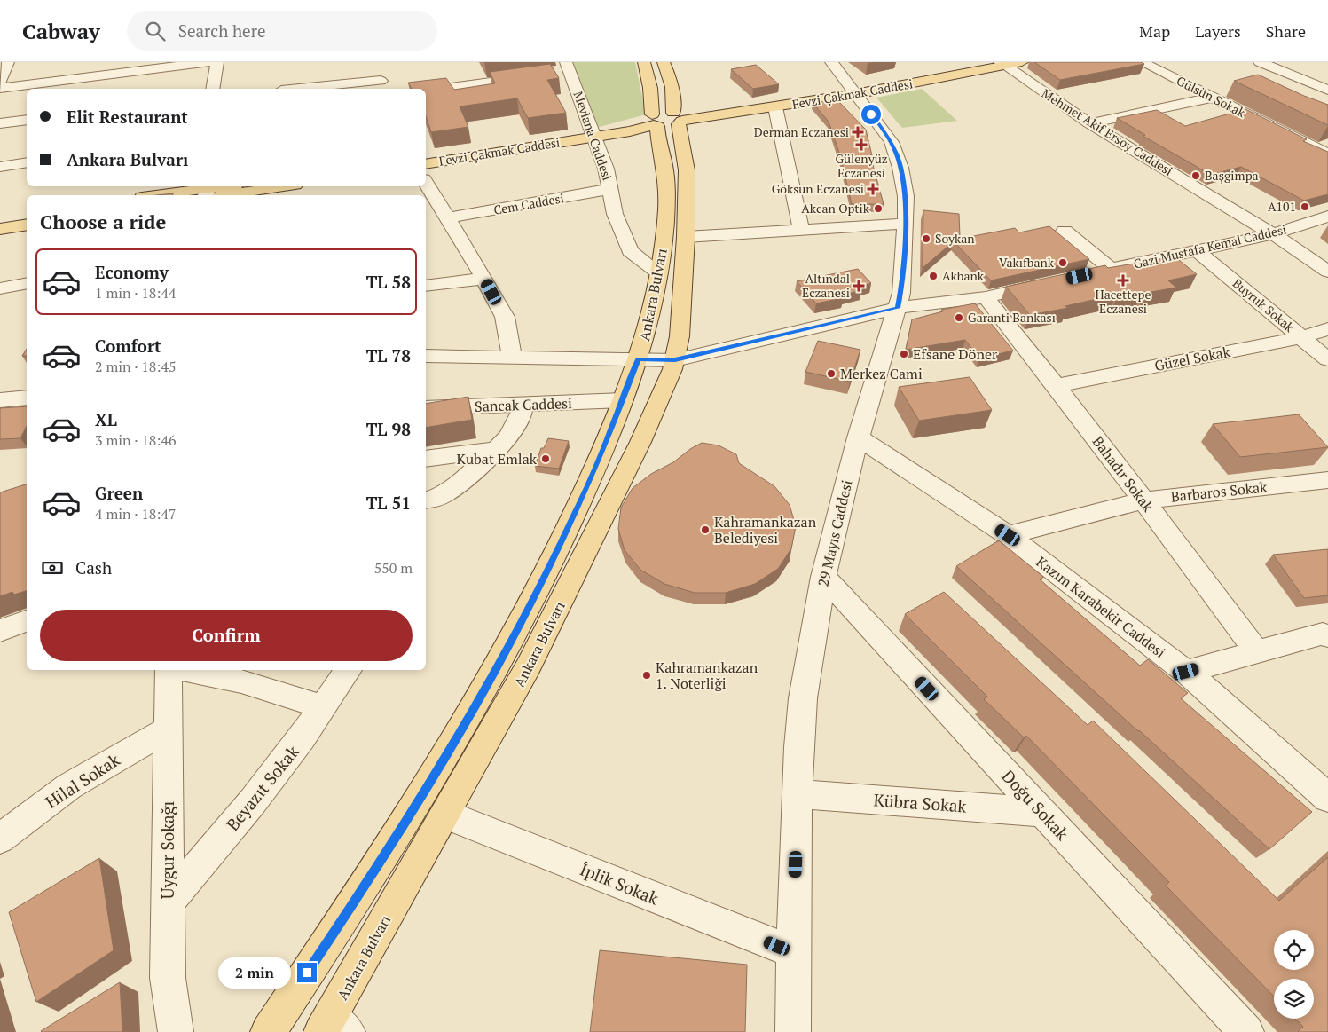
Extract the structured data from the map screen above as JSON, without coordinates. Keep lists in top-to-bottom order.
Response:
{
  "streets": {
    "main road": ["Fevzi Çakmak Caddesi", "Ankara Bulvarı"],
    "street": [
      "Gülsün Sokak",
      "Mehmet Akif Ersoy Caddesi",
      "Mevlana Caddesi",
      "Cem Caddesi",
      "Gazi Mustafa Kemal Caddesi",
      "Buyruk Sokak",
      "Güzel Sokak",
      "Sancak Caddesi",
      "Bahadır Sokak",
      "Barbaros Sokak",
      "29 Mayıs Caddesi",
      "Kazım Karabekir Caddesi",
      "Hilal Sokak",
      "Beyazıt Sokak",
      "Kübra Sokak",
      "Doğu Sokak",
      "Uygur Sokağı",
      "İplik Sokak"
    ]
  },
  "crossings": [
    ["Fevzi Çakmak Caddesi", "Mehmet Akif Ersoy Caddesi"],
    ["Fevzi Çakmak Caddesi", "Mevlana Caddesi"],
    ["Fevzi Çakmak Caddesi", "Ankara Bulvarı"],
    ["Fevzi Çakmak Caddesi", "29 Mayıs Caddesi"],
    ["Mehmet Akif Ersoy Caddesi", "Gazi Mustafa Kemal Caddesi"],
    ["Mevlana Caddesi", "Cem Caddesi"],
    ["Mevlana Caddesi", "Ankara Bulvarı"],
    ["Gazi Mustafa Kemal Caddesi", "Buyruk Sokak"],
    ["Ankara Bulvarı", "Sancak Caddesi"],
    ["Ankara Bulvarı", "İplik Sokak"],
    ["Buyruk Sokak", "Güzel Sokak"],
    ["Güzel Sokak", "Bahadır Sokak"],
    ["Bahadır Sokak", "Barbaros Sokak"],
    ["Barbaros Sokak", "Kazım Karabekir Caddesi"],
    ["29 Mayıs Caddesi", "Kazım Karabekir Caddesi"],
    ["29 Mayıs Caddesi", "Kübra Sokak"],
    ["29 Mayıs Caddesi", "Doğu Sokak"],
    ["29 Mayıs Caddesi", "İplik Sokak"],
    ["Hilal Sokak", "Uygur Sokağı"],
    ["Beyazıt Sokak", "Uygur Sokağı"],
    ["Kübra Sokak", "Doğu Sokak"]
  ],
  "places": {
    "health": [
      "Derman Eczanesi",
      "Gülenyüz Eczanesi",
      "Göksun Eczanesi",
      "Hacettepe Eczanesi",
      "Altındal Eczanesi"
    ],
    "other": [
      "Başgimpa",
      "A101",
      "Akcan Optik",
      "Soykan",
      "Vakıfbank",
      "Akbank",
      "Garanti Bankası",
      "Efsane Döner",
      "Merkez Cami",
      "Kubat Emlak",
      "Kahramankazan Belediyesi",
      "Kahramankazan 1. Noterliği"
    ]
  },
  "page": {
    "header": "Cabway",
    "search": "Search here",
    "nav": ["Map", "Layers", "Share"],
    "banner": ["Elit Restaurant", "Ankara Bulvarı"],
    "heading": "Choose a ride",
    "list": [
      {
        "name": "Economy",
        "note": "1 min · 18:44",
        "value": "TL 58"
      },
      {
        "name": "Comfort",
        "note": "2 min · 18:45",
        "value": "TL 78"
      },
      {
        "name": "XL",
        "note": "3 min · 18:46",
        "value": "TL 98"
      },
      {
        "name": "Green",
        "note": "4 min · 18:47",
        "value": "TL 51"
      }
    ],
    "pay": ["Cash", "550 m"],
    "buttons": "Confirm",
    "bubble": "2 min"
  }
}
